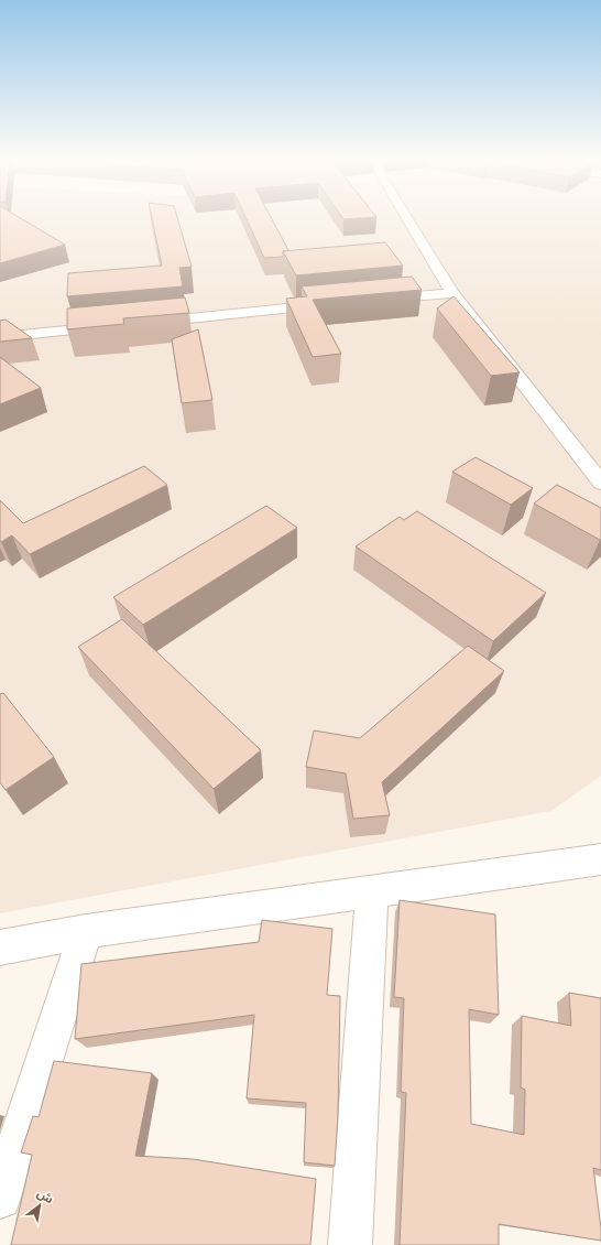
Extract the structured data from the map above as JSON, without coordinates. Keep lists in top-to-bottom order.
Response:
{
  "north": "top right"
}
